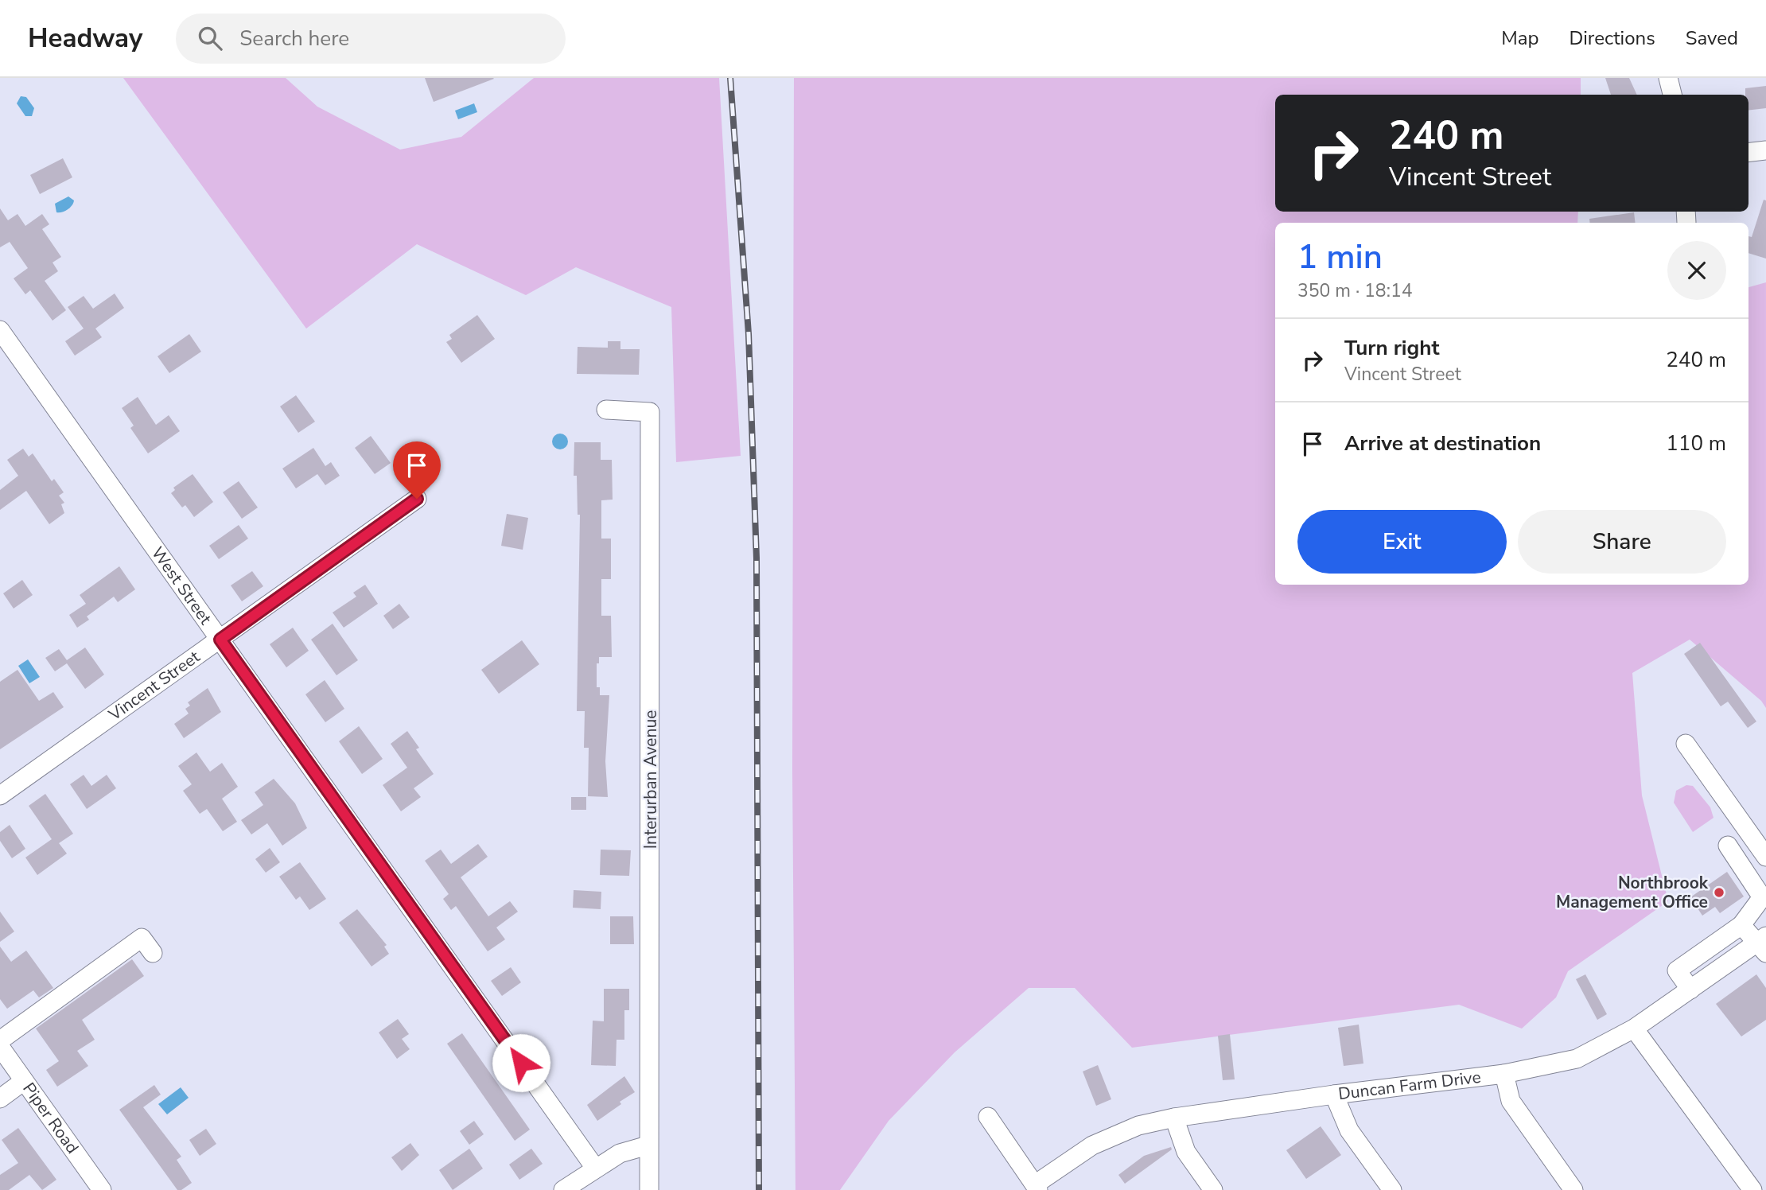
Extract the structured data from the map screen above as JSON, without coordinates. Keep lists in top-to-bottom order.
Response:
{
  "streets": {
    "street": [
      "West Street",
      "Vincent Street",
      "Interurban Avenue",
      "Duncan Farm Drive",
      "Piper Road"
    ]
  },
  "crossings": [
    ["West Street", "Vincent Street"]
  ],
  "places": ["Northbrook Management Office"],
  "page": {
    "header": "Headway",
    "search": "Search here",
    "nav": ["Map", "Directions", "Saved"],
    "turn": ["240 m", "Vincent Street"],
    "heading": ["1 min", "350 m · 18:14"],
    "list": [
      {
        "name": "Turn right",
        "note": "Vincent Street",
        "value": "240 m"
      },
      {
        "name": "Arrive at destination",
        "value": "110 m"
      }
    ],
    "buttons": ["Exit", "Share"]
  }
}
